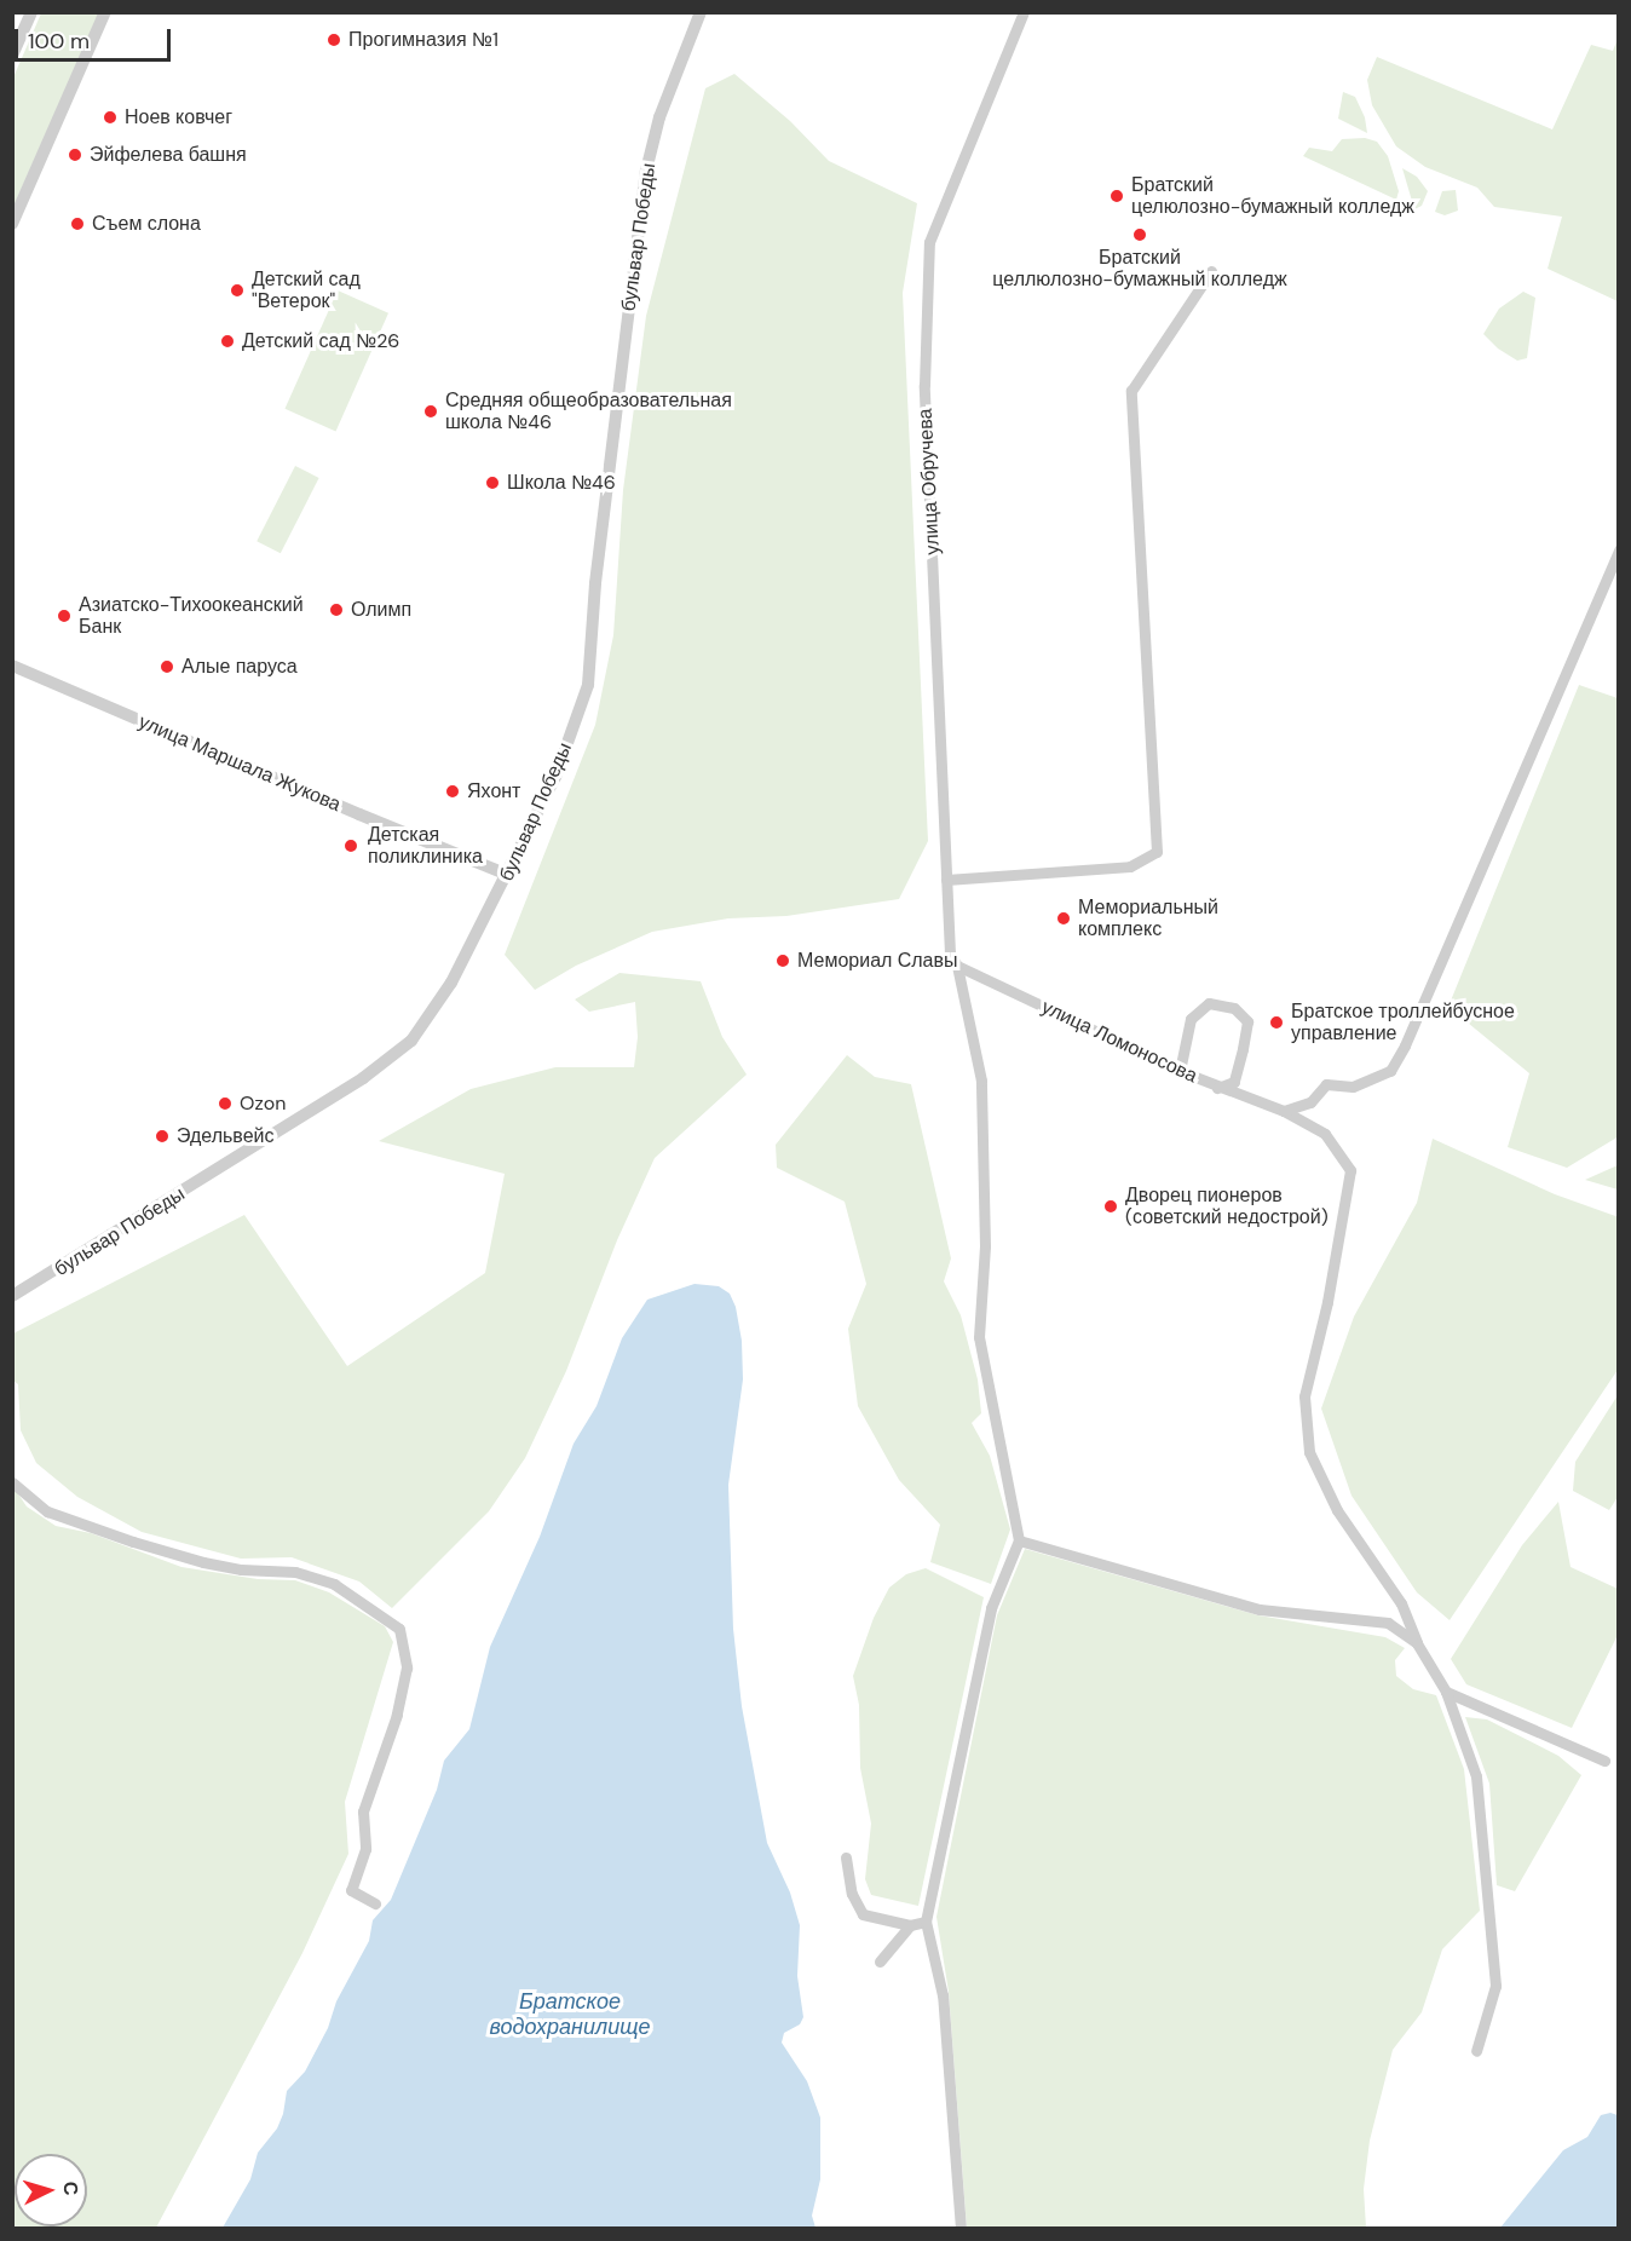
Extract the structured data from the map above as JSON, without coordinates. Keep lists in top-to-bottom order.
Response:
{
  "streets": {
    "street": [
      "бульвар Победы",
      "улица Обручева",
      "улица Маршала Жукова",
      "улица Ломоносова"
    ]
  },
  "crossings": [
    ["бульвар Победы", "улица Маршала Жукова"],
    ["улица Обручева", "улица Ломоносова"]
  ],
  "water": ["Братское водохранилище"],
  "places": [
    "Прогимназия №1",
    "Ноев ковчег",
    "Эйфелева башня",
    "Братский целюлозно-бумажный колледж",
    "Съем слона",
    "Братский целлюлозно-бумажный колледж",
    "Детский сад \"Ветерок\"",
    "Детский сад №26",
    "Средняя общеобразовательная школа №46",
    "Школа №46",
    "Олимп",
    "Азиатско-Тихоокеанский Банк",
    "Алые паруса",
    "Яхонт",
    "Детская поликлиника",
    "Мемориальный комплекс",
    "Мемориал Славы",
    "Братское троллейбусное управление",
    "Ozon",
    "Эдельвейс",
    "Дворец пионеров (советский недострой)"
  ],
  "scale_bar": "100 m",
  "north": "right"
}
